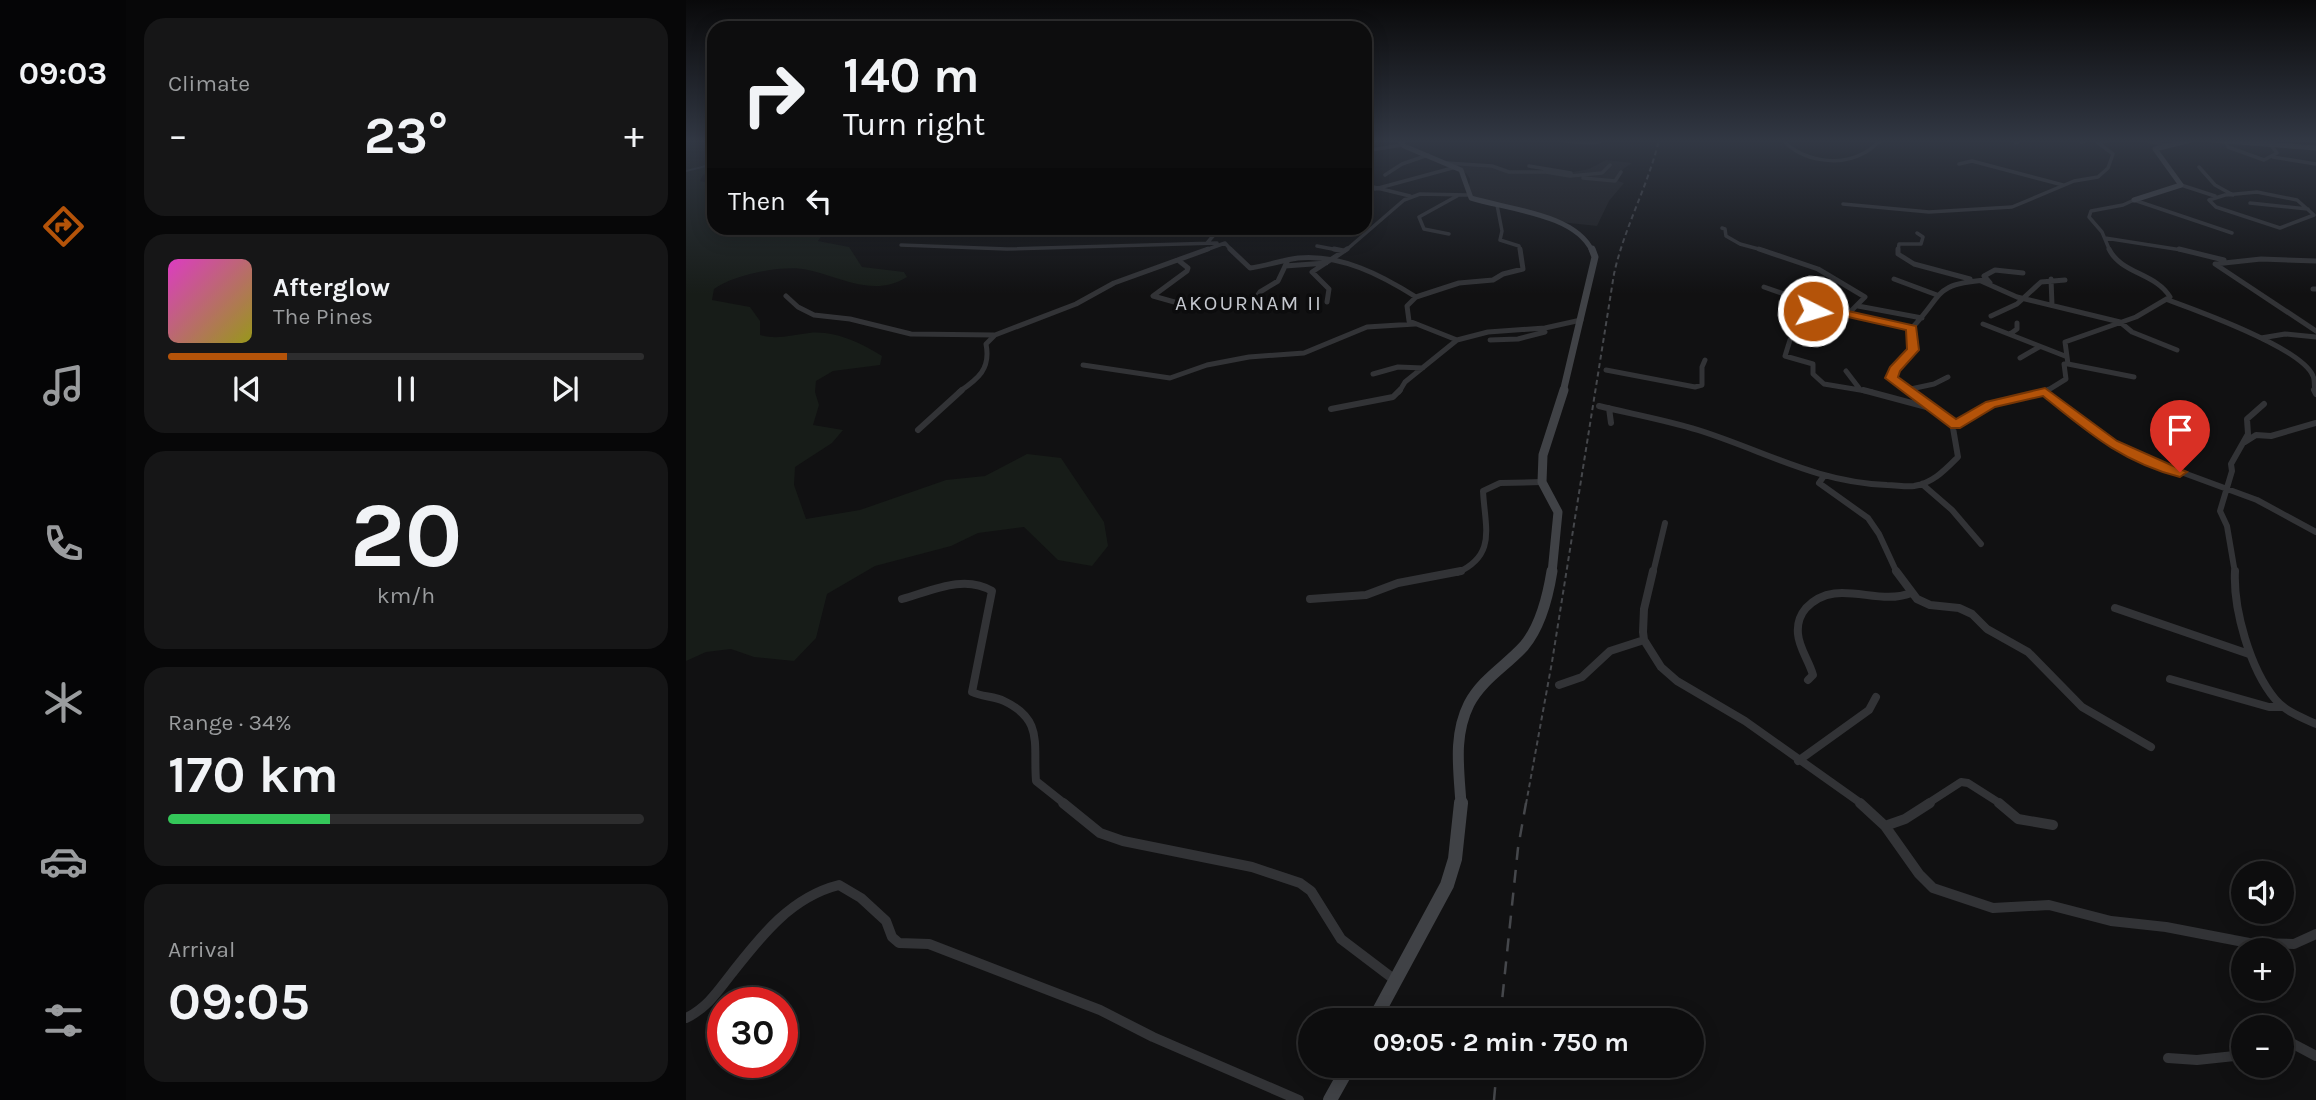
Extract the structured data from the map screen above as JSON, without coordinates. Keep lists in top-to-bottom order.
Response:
{
  "districts": ["AKOURNAM II"],
  "page": {
    "tabs": "09:03",
    "tile": [
      "Climate",
      ["20", "km/h"],
      ["Range · 34%", "170 km"],
      ["Arrival", "09:05"]
    ],
    "turn": ["140 m", "Turn right"],
    "heat": ["−", "23°", "+"],
    "then": "Then",
    "song": ["Afterglow", "The Pines"],
    "map_buttons": ["+", "−"],
    "limit": "30",
    "trip": "09:05 · 2 min · 750 m"
  }
}
